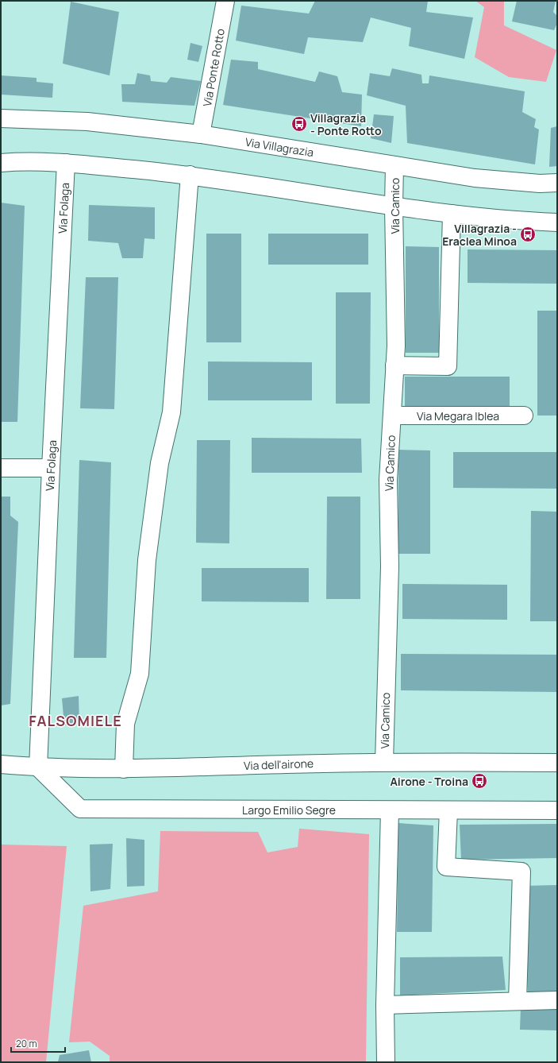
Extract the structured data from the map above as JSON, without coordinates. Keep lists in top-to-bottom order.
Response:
{
  "streets": {
    "street": [
      "Via Ponte Rotto",
      "Via Villagrazia",
      "Via Camico",
      "Via Folaga",
      "Via Megara Iblea",
      "Via dell'airone",
      "Largo Emilio Segre"
    ]
  },
  "crossings": [
    ["Via Ponte Rotto", "Via Villagrazia"],
    ["Via Villagrazia", "Via Camico"],
    ["Via Camico", "Via Megara Iblea"],
    ["Via Camico", "Via dell'airone"],
    ["Via Folaga", "Via dell'airone"],
    ["Via Folaga", "Largo Emilio Segre"],
    ["Via dell'airone", "Largo Emilio Segre"]
  ],
  "districts": ["FALSOMIELE"],
  "places": {
    "bus stop": ["Villagrazia - Ponte Rotto", "Villagrazia - Eraclea Minoa", "Airone - Troina"]
  },
  "scale_bar": "20 m"
}
